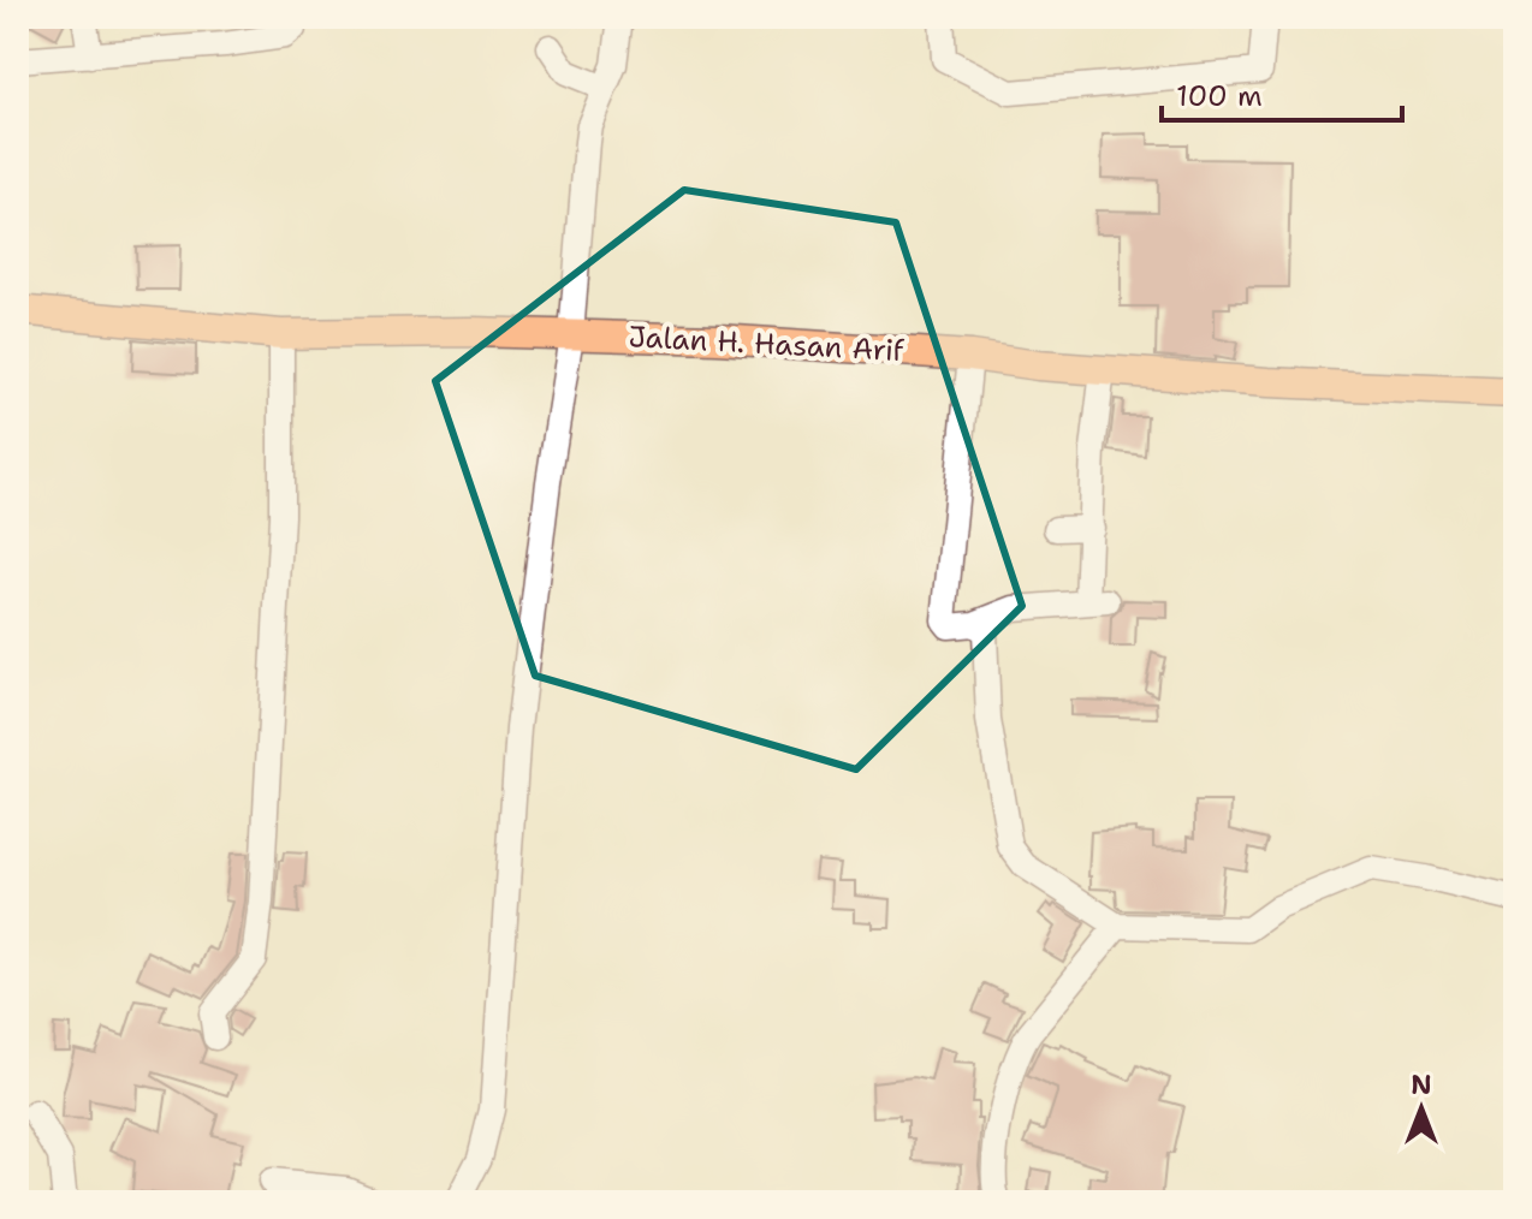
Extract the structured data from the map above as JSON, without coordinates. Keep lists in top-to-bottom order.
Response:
{
  "streets": {
    "main road": ["Jalan H. Hasan Arif"]
  },
  "scale_bar": "100 m",
  "north": "top"
}
